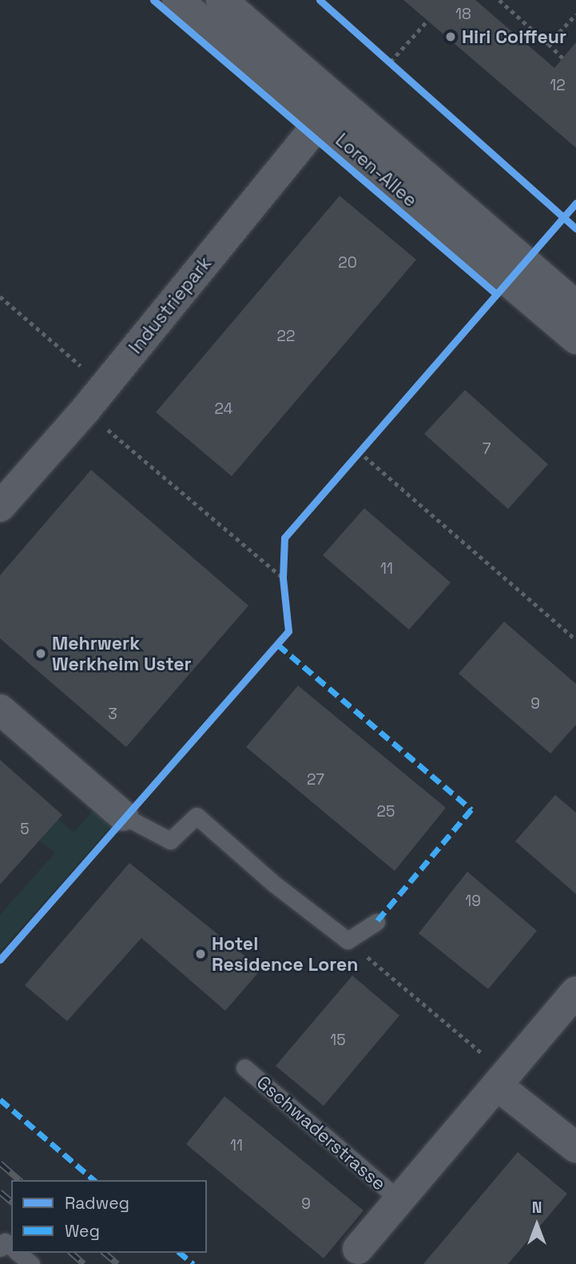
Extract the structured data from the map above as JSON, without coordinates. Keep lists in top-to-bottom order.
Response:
{
  "streets": {
    "street": ["Loren-Allee", "Industriepark", "Gschwaderstrasse"]
  },
  "crossings": [
    ["Loren-Allee", "Industriepark"]
  ],
  "places": ["Hiri Coiffeur", "Mehrwerk Werkheim Uster", "Hotel Residence Loren"],
  "house_numbers": [
    "18",
    "12",
    "20",
    "22",
    "24",
    "7",
    "11",
    "9",
    "3",
    "27",
    "25",
    "5",
    "19",
    "15",
    "11",
    "9"
  ],
  "legend": ["Radweg", "Weg"],
  "north": "top"
}
